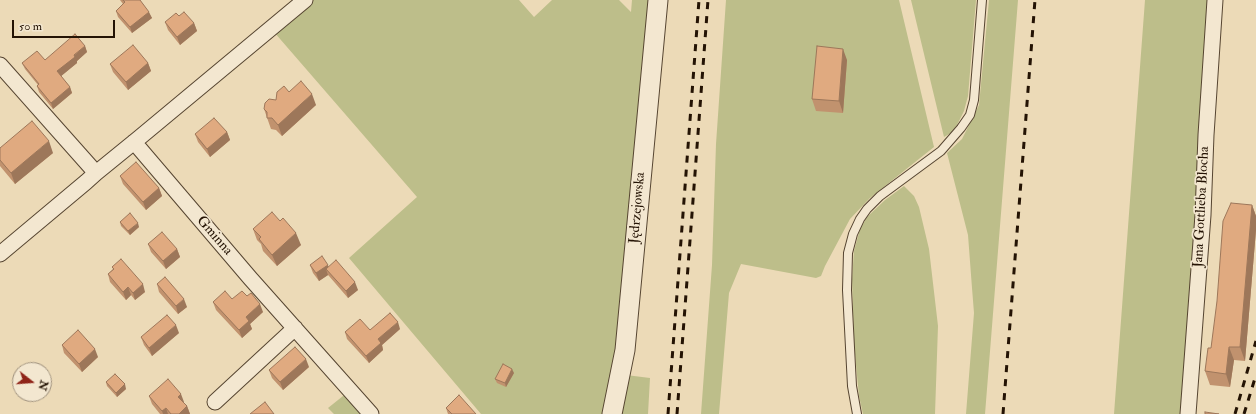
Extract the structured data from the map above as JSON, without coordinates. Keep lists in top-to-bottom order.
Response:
{
  "streets": {
    "street": ["Jana Gottlieba Blocha", "Jędrzejowska", "Gminna"]
  },
  "scale_bar": "50 m",
  "north": "right"
}
